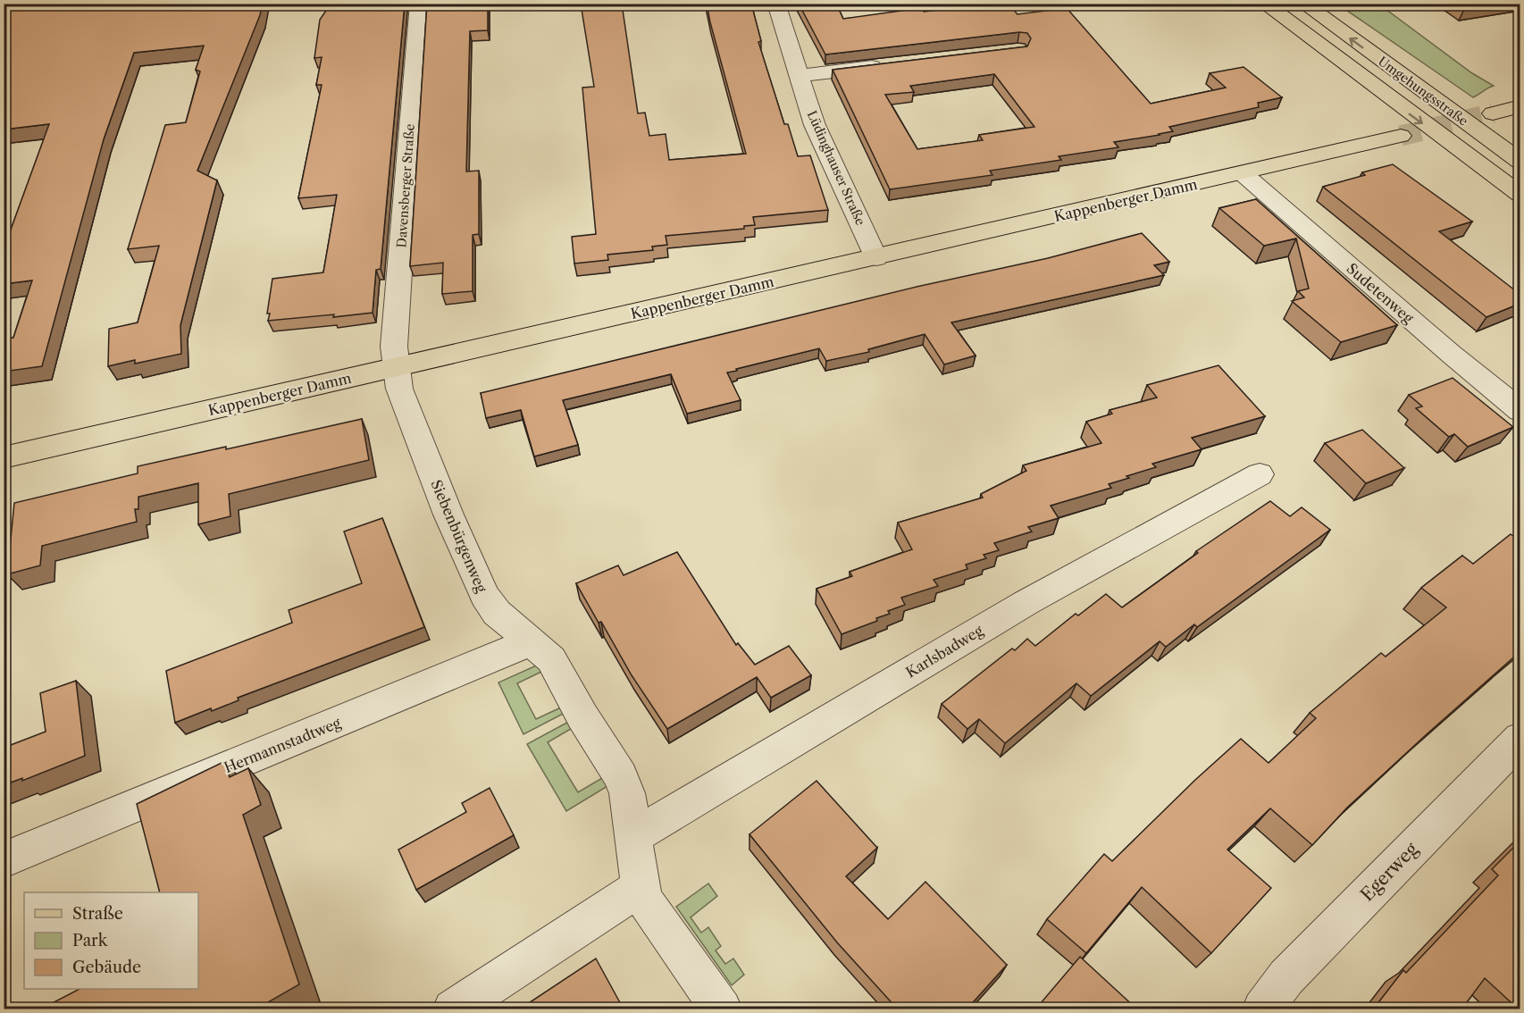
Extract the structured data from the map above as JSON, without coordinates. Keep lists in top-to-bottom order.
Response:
{
  "streets": {
    "main road": ["Umgehungsstraße", "Kappenberger Damm"],
    "street": [
      "Lüdinghauser Straße",
      "Davensberger Straße",
      "Sudetenweg",
      "Siebenbürgenweg",
      "Karlsbadweg",
      "Hermannstadtweg",
      "Egerweg"
    ]
  },
  "crossings": [
    ["Lüdinghauser Straße", "Kappenberger Damm"],
    ["Davensberger Straße", "Kappenberger Damm"],
    ["Davensberger Straße", "Siebenbürgenweg"],
    ["Kappenberger Damm", "Sudetenweg"],
    ["Kappenberger Damm", "Siebenbürgenweg"],
    ["Siebenbürgenweg", "Karlsbadweg"],
    ["Siebenbürgenweg", "Hermannstadtweg"]
  ],
  "legend": ["Straße", "Park", "Gebäude"]
}
